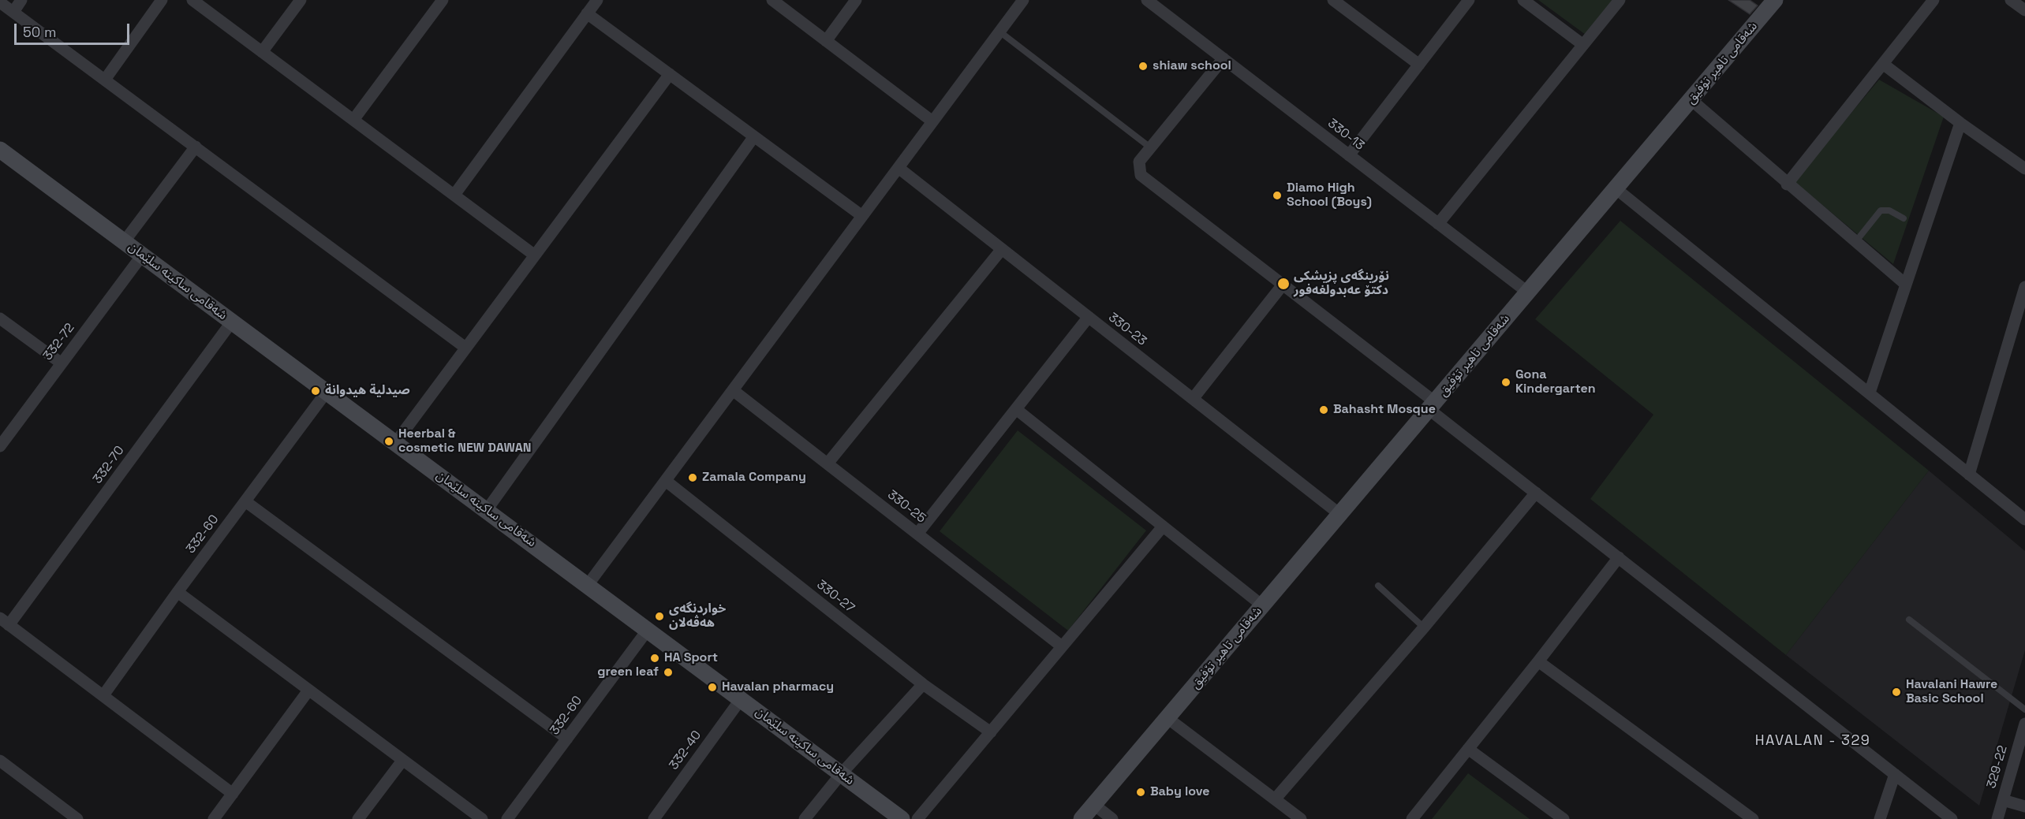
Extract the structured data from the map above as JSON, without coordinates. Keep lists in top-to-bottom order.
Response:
{
  "streets": {
    "street": [
      "شەقامی تاهیر تۆفیق",
      "330-13",
      "شەقامی ساکینە سلێمان",
      "330-23",
      "332-72",
      "332-70",
      "330-25",
      "332-60",
      "330-27",
      "332-40",
      "329-22"
    ]
  },
  "crossings": [
    ["شەقامی تاهیر تۆفیق", "330-13"],
    ["شەقامی تاهیر تۆفیق", "330-23"],
    ["شەقامی ساکینە سلێمان", "332-72"],
    ["شەقامی ساکینە سلێمان", "332-70"],
    ["شەقامی ساکینە سلێمان", "332-60"],
    ["شەقامی ساکینە سلێمان", "332-40"]
  ],
  "districts": ["HAVALAN - 329"],
  "places": [
    "shiaw school",
    "Diamo High School (Boys)",
    "نۆرینگەی پزیشکی دکتۆ عەبدولغەفور",
    "Gona Kindergarten",
    "صيدلية هيدوانة",
    "Bahasht Mosque",
    "Heerbal & cosmetic NEW DAWAN",
    "Zamala Company",
    "خواردنگەی هەڤەلان",
    "HA Sport",
    "green leaf",
    "Havalan pharmacy",
    "Havalani Hawre Basic School",
    "Baby love"
  ],
  "scale_bar": "50 m"
}
